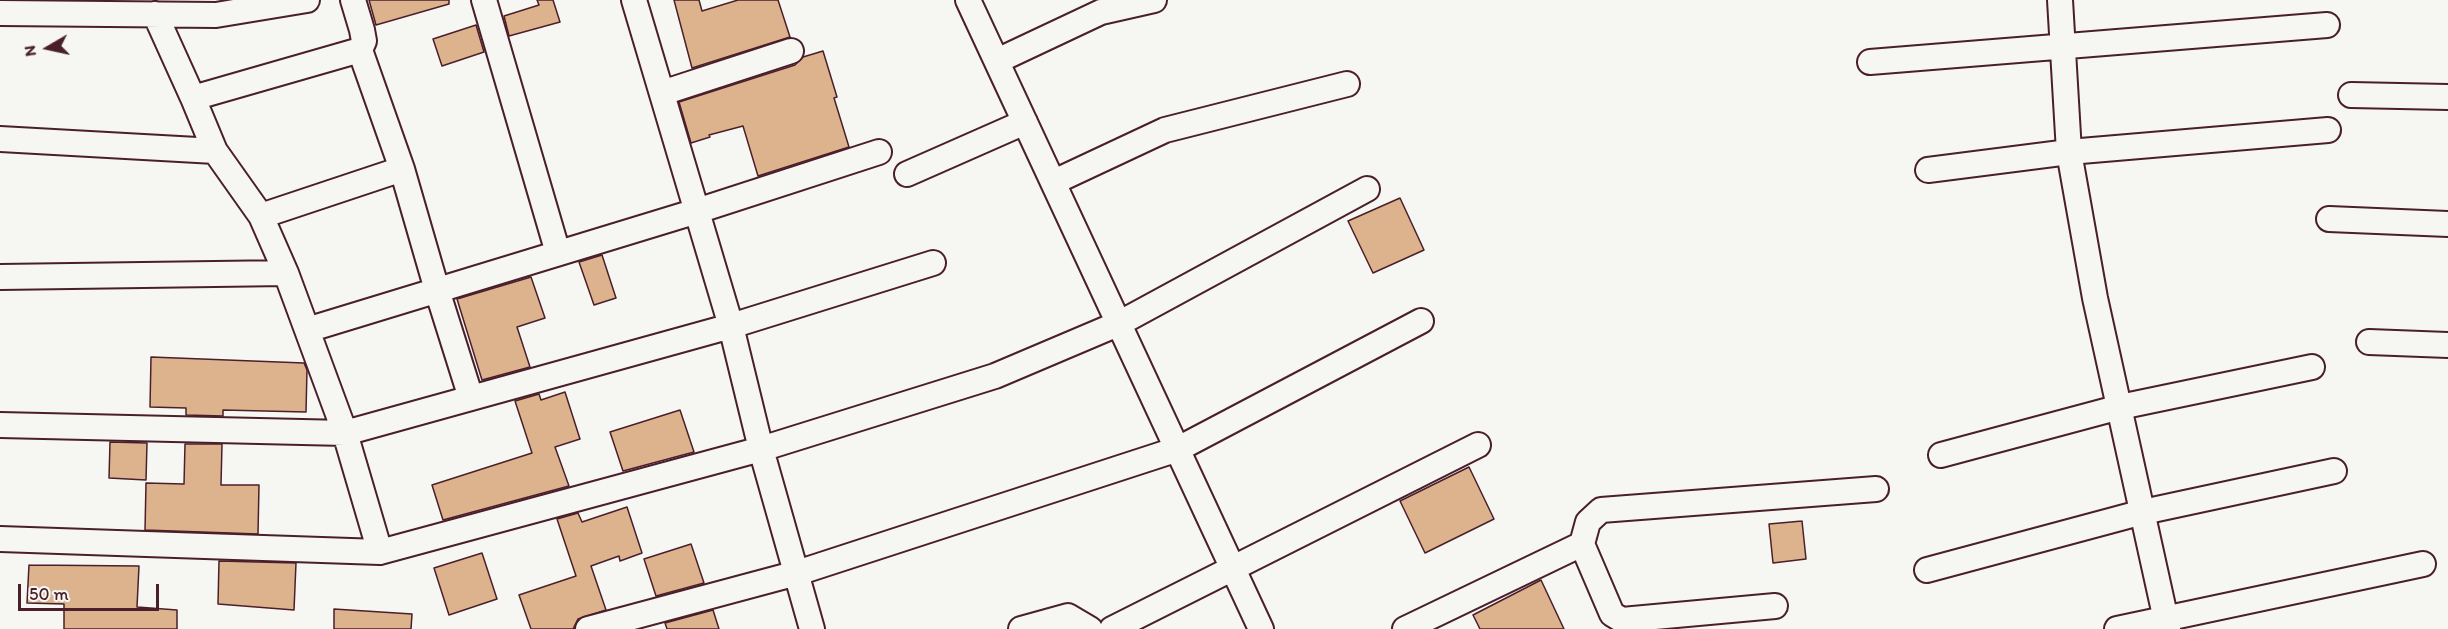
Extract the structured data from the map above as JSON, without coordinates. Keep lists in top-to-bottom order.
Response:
{
  "scale_bar": "50 m",
  "north": "left"
}
